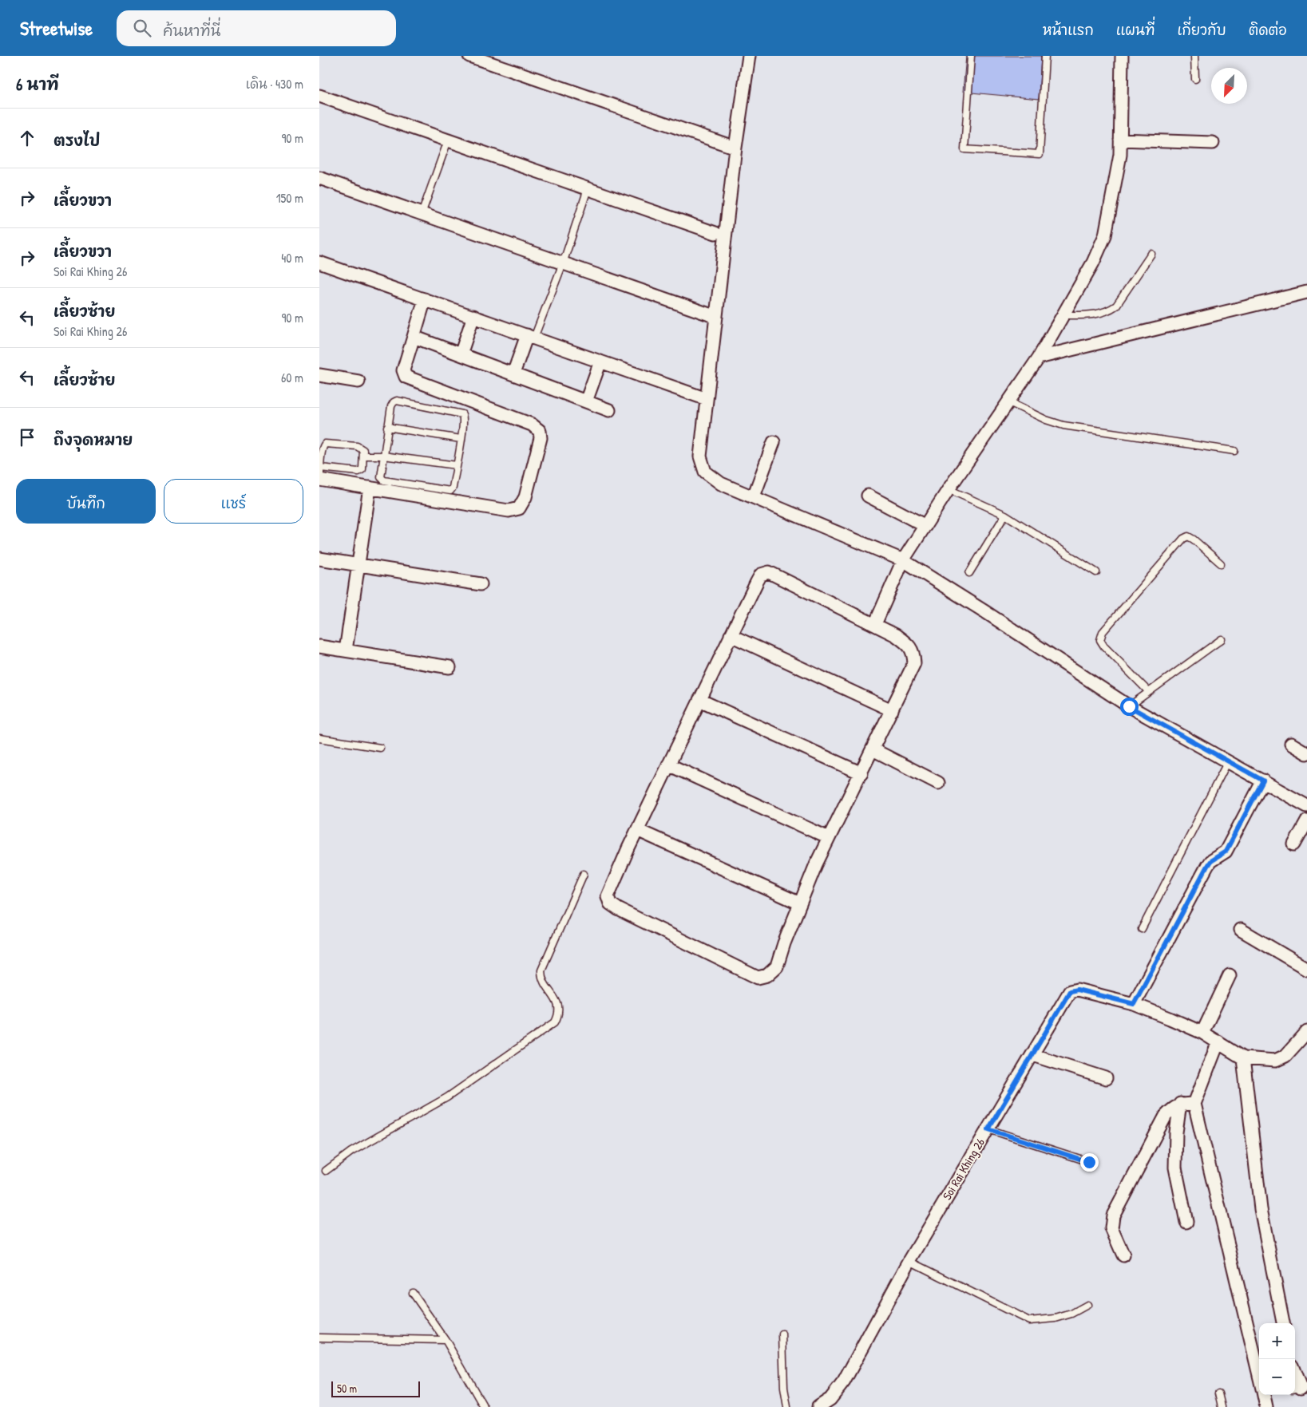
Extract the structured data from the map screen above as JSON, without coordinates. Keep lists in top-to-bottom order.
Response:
{
  "streets": {
    "street": ["Soi Rai Khing 26"]
  },
  "scale_bar": "50 m",
  "north": "bottom left",
  "page": {
    "header": "Streetwise",
    "search": "ค้นหาที่นี่",
    "nav": [
      "หน้าแรก",
      "แผนที่",
      "เกี่ยวกับ",
      "ติดต่อ"
    ],
    "heading": ["6 นาที", "เดิน · 430 m"],
    "list": [
      ["ตรงไป", "90 m"],
      ["เลี้ยวขวา", "150 m"],
      ["เลี้ยวขวา", "Soi Rai Khing 26", "40 m"],
      ["เลี้ยวซ้าย", "Soi Rai Khing 26", "90 m"],
      ["เลี้ยวซ้าย", "60 m"],
      "ถึงจุดหมาย"
    ],
    "buttons": ["บันทึก", "แชร์"],
    "map_buttons": ["+", "−"],
    "scale": "50 m"
  }
}
